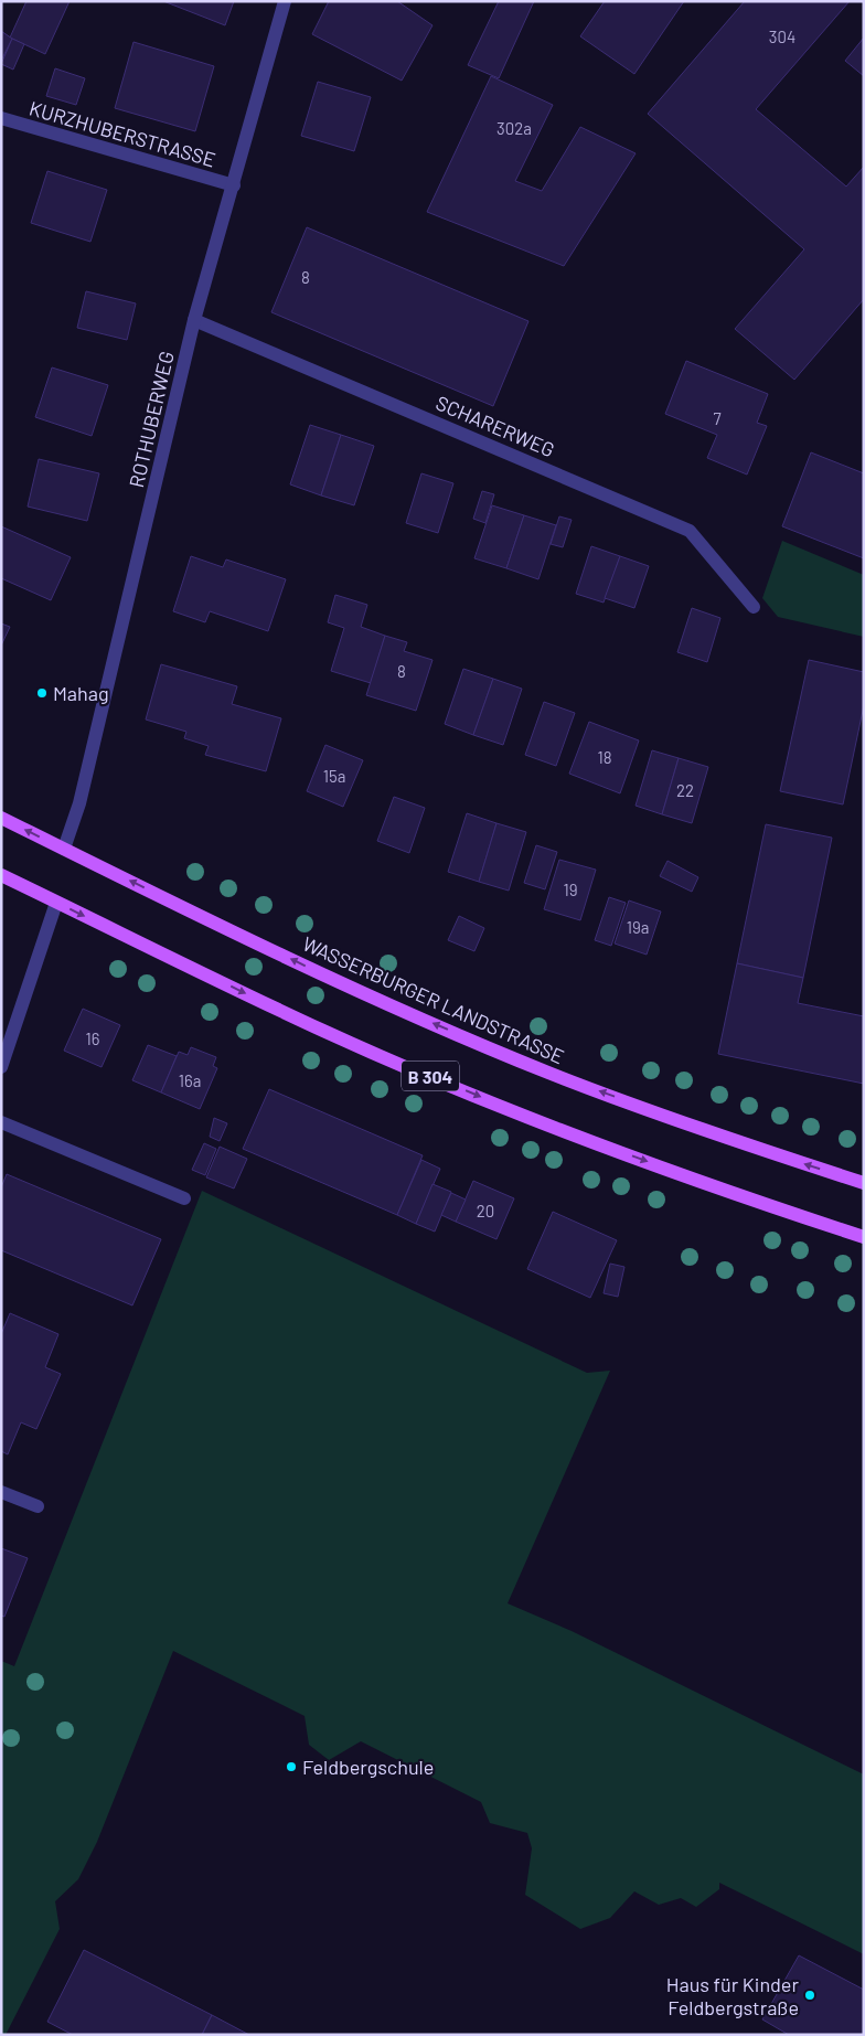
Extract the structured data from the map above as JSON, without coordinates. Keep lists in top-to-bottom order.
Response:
{
  "streets": {
    "main road": ["WASSERBURGER LANDSTRASSE", "B 304"],
    "street": ["KURZHUBERSTRASSE", "ROTHUBERWEG", "SCHARERWEG"]
  },
  "crossings": [
    ["KURZHUBERSTRASSE", "ROTHUBERWEG"],
    ["ROTHUBERWEG", "SCHARERWEG"],
    ["ROTHUBERWEG", "WASSERBURGER LANDSTRASSE"]
  ],
  "places": ["Mahag", "Feldbergschule", "Haus für Kinder Feldbergstraße"],
  "house_numbers": [
    "304",
    "302a",
    "8",
    "7",
    "8",
    "18",
    "15a",
    "22",
    "19",
    "19a",
    "16",
    "16a",
    "20"
  ]
}
